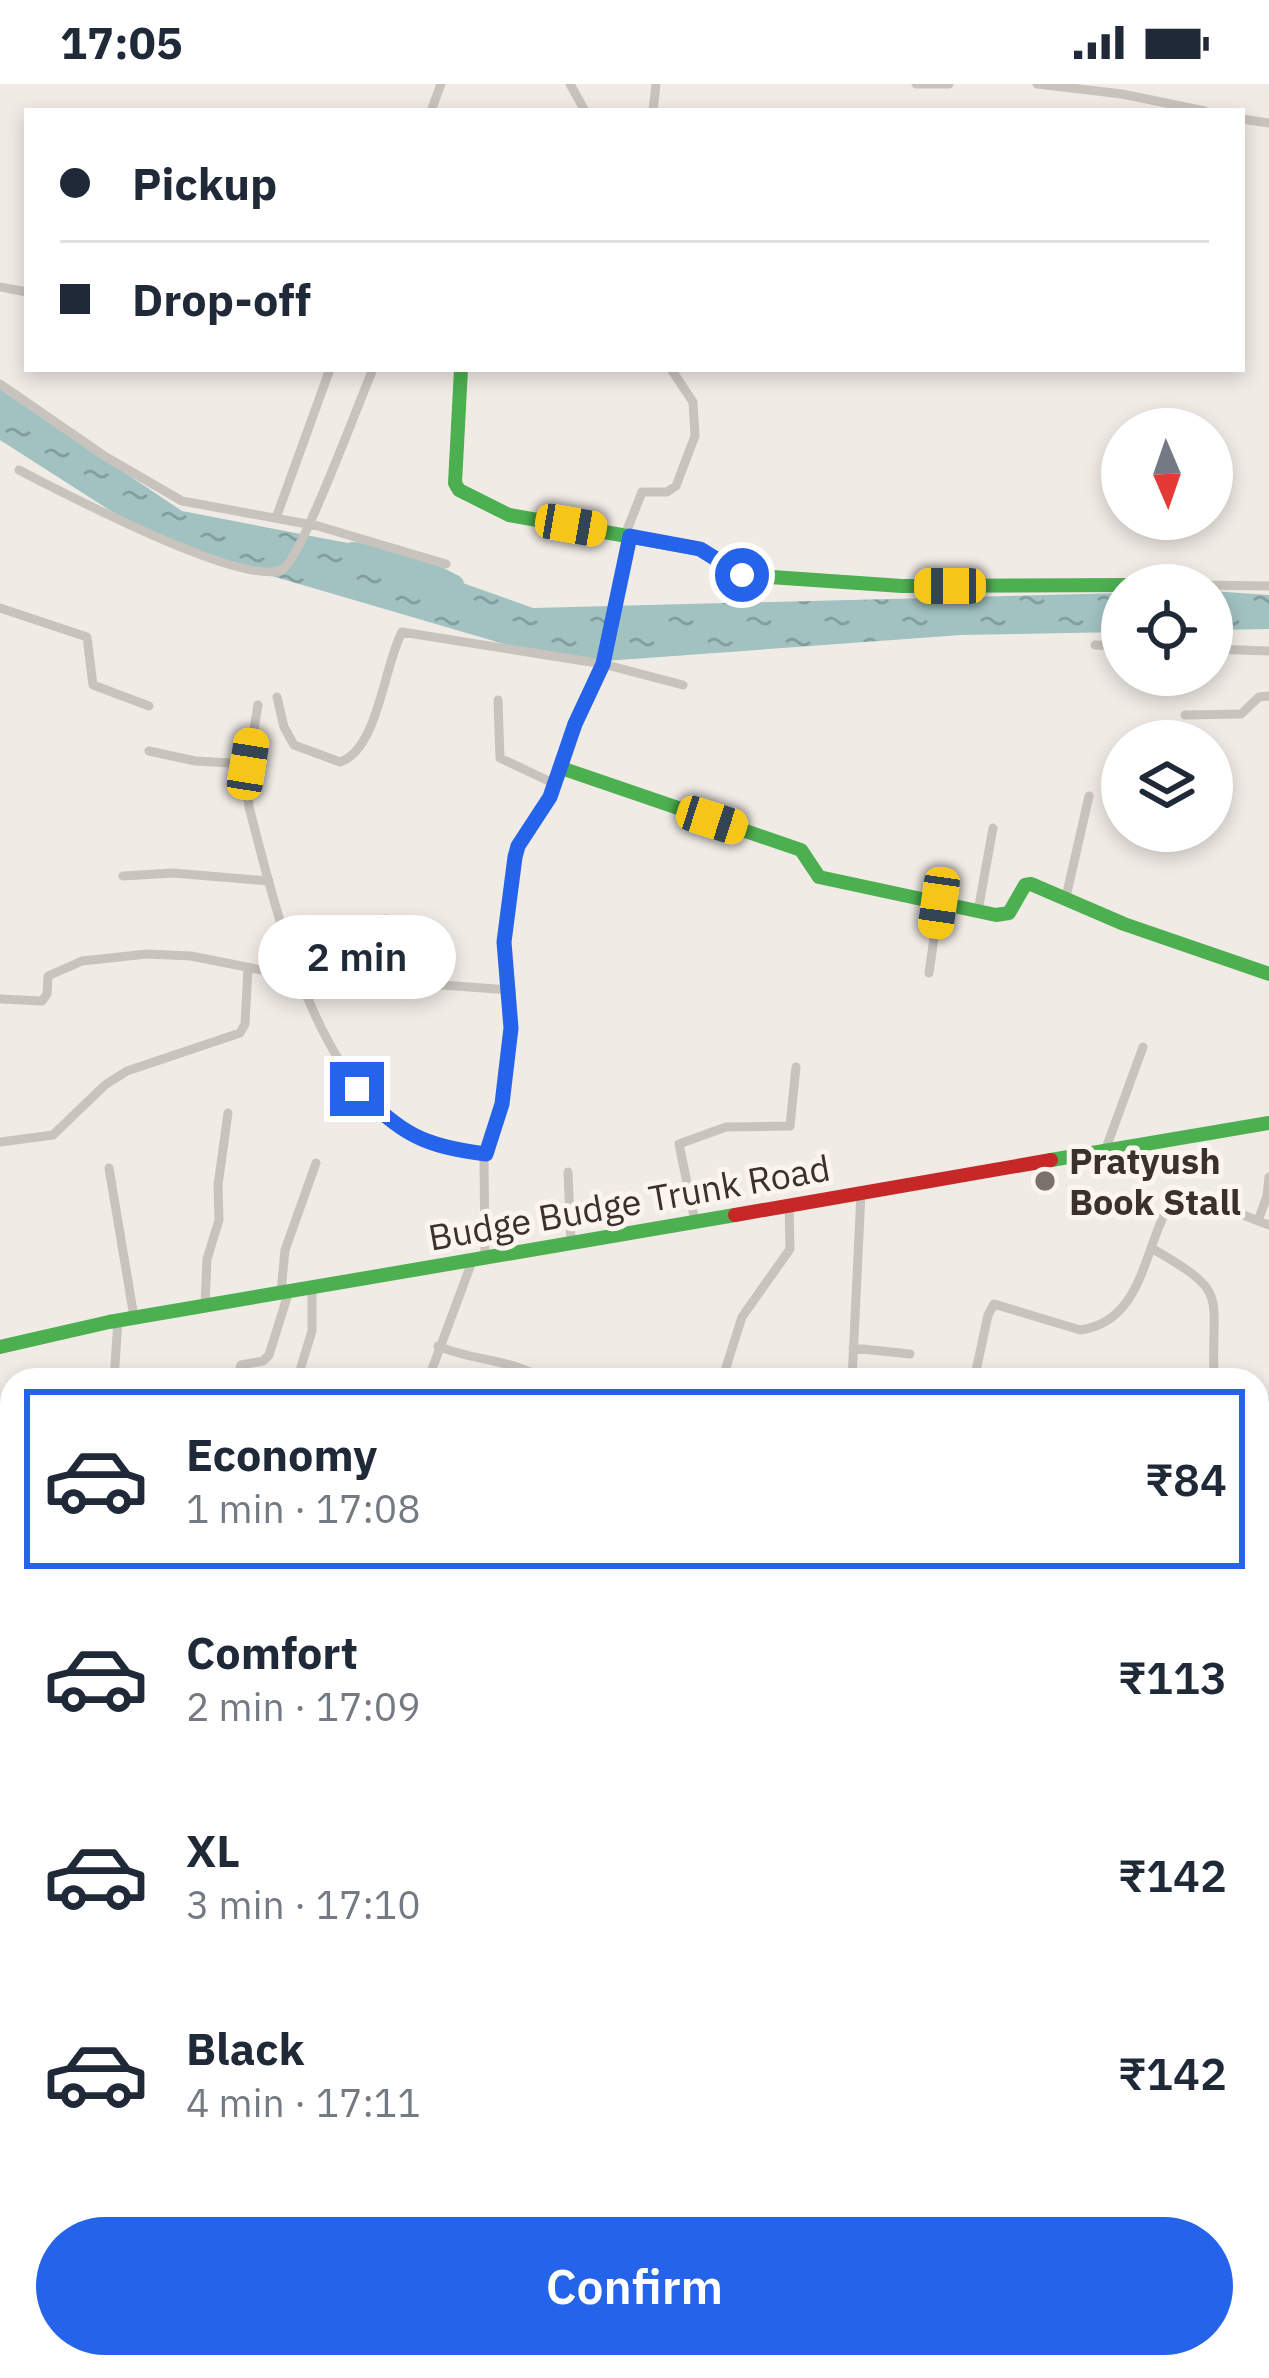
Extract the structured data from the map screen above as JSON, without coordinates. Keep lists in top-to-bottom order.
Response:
{
  "streets": {
    "street": ["Budge Budge Trunk Road"]
  },
  "places": ["Pratyush Book Stall"],
  "north": "bottom",
  "page": {
    "status": "17:05",
    "banner": ["Pickup", "Drop-off"],
    "bubble": "2 min",
    "list": [
      {
        "name": "Economy",
        "note": "1 min · 17:08",
        "value": "₹84"
      },
      {
        "name": "Comfort",
        "note": "2 min · 17:09",
        "value": "₹113"
      },
      {
        "name": "XL",
        "note": "3 min · 17:10",
        "value": "₹142"
      },
      {
        "name": "Black",
        "note": "4 min · 17:11",
        "value": "₹142"
      }
    ],
    "buttons": "Confirm"
  }
}
